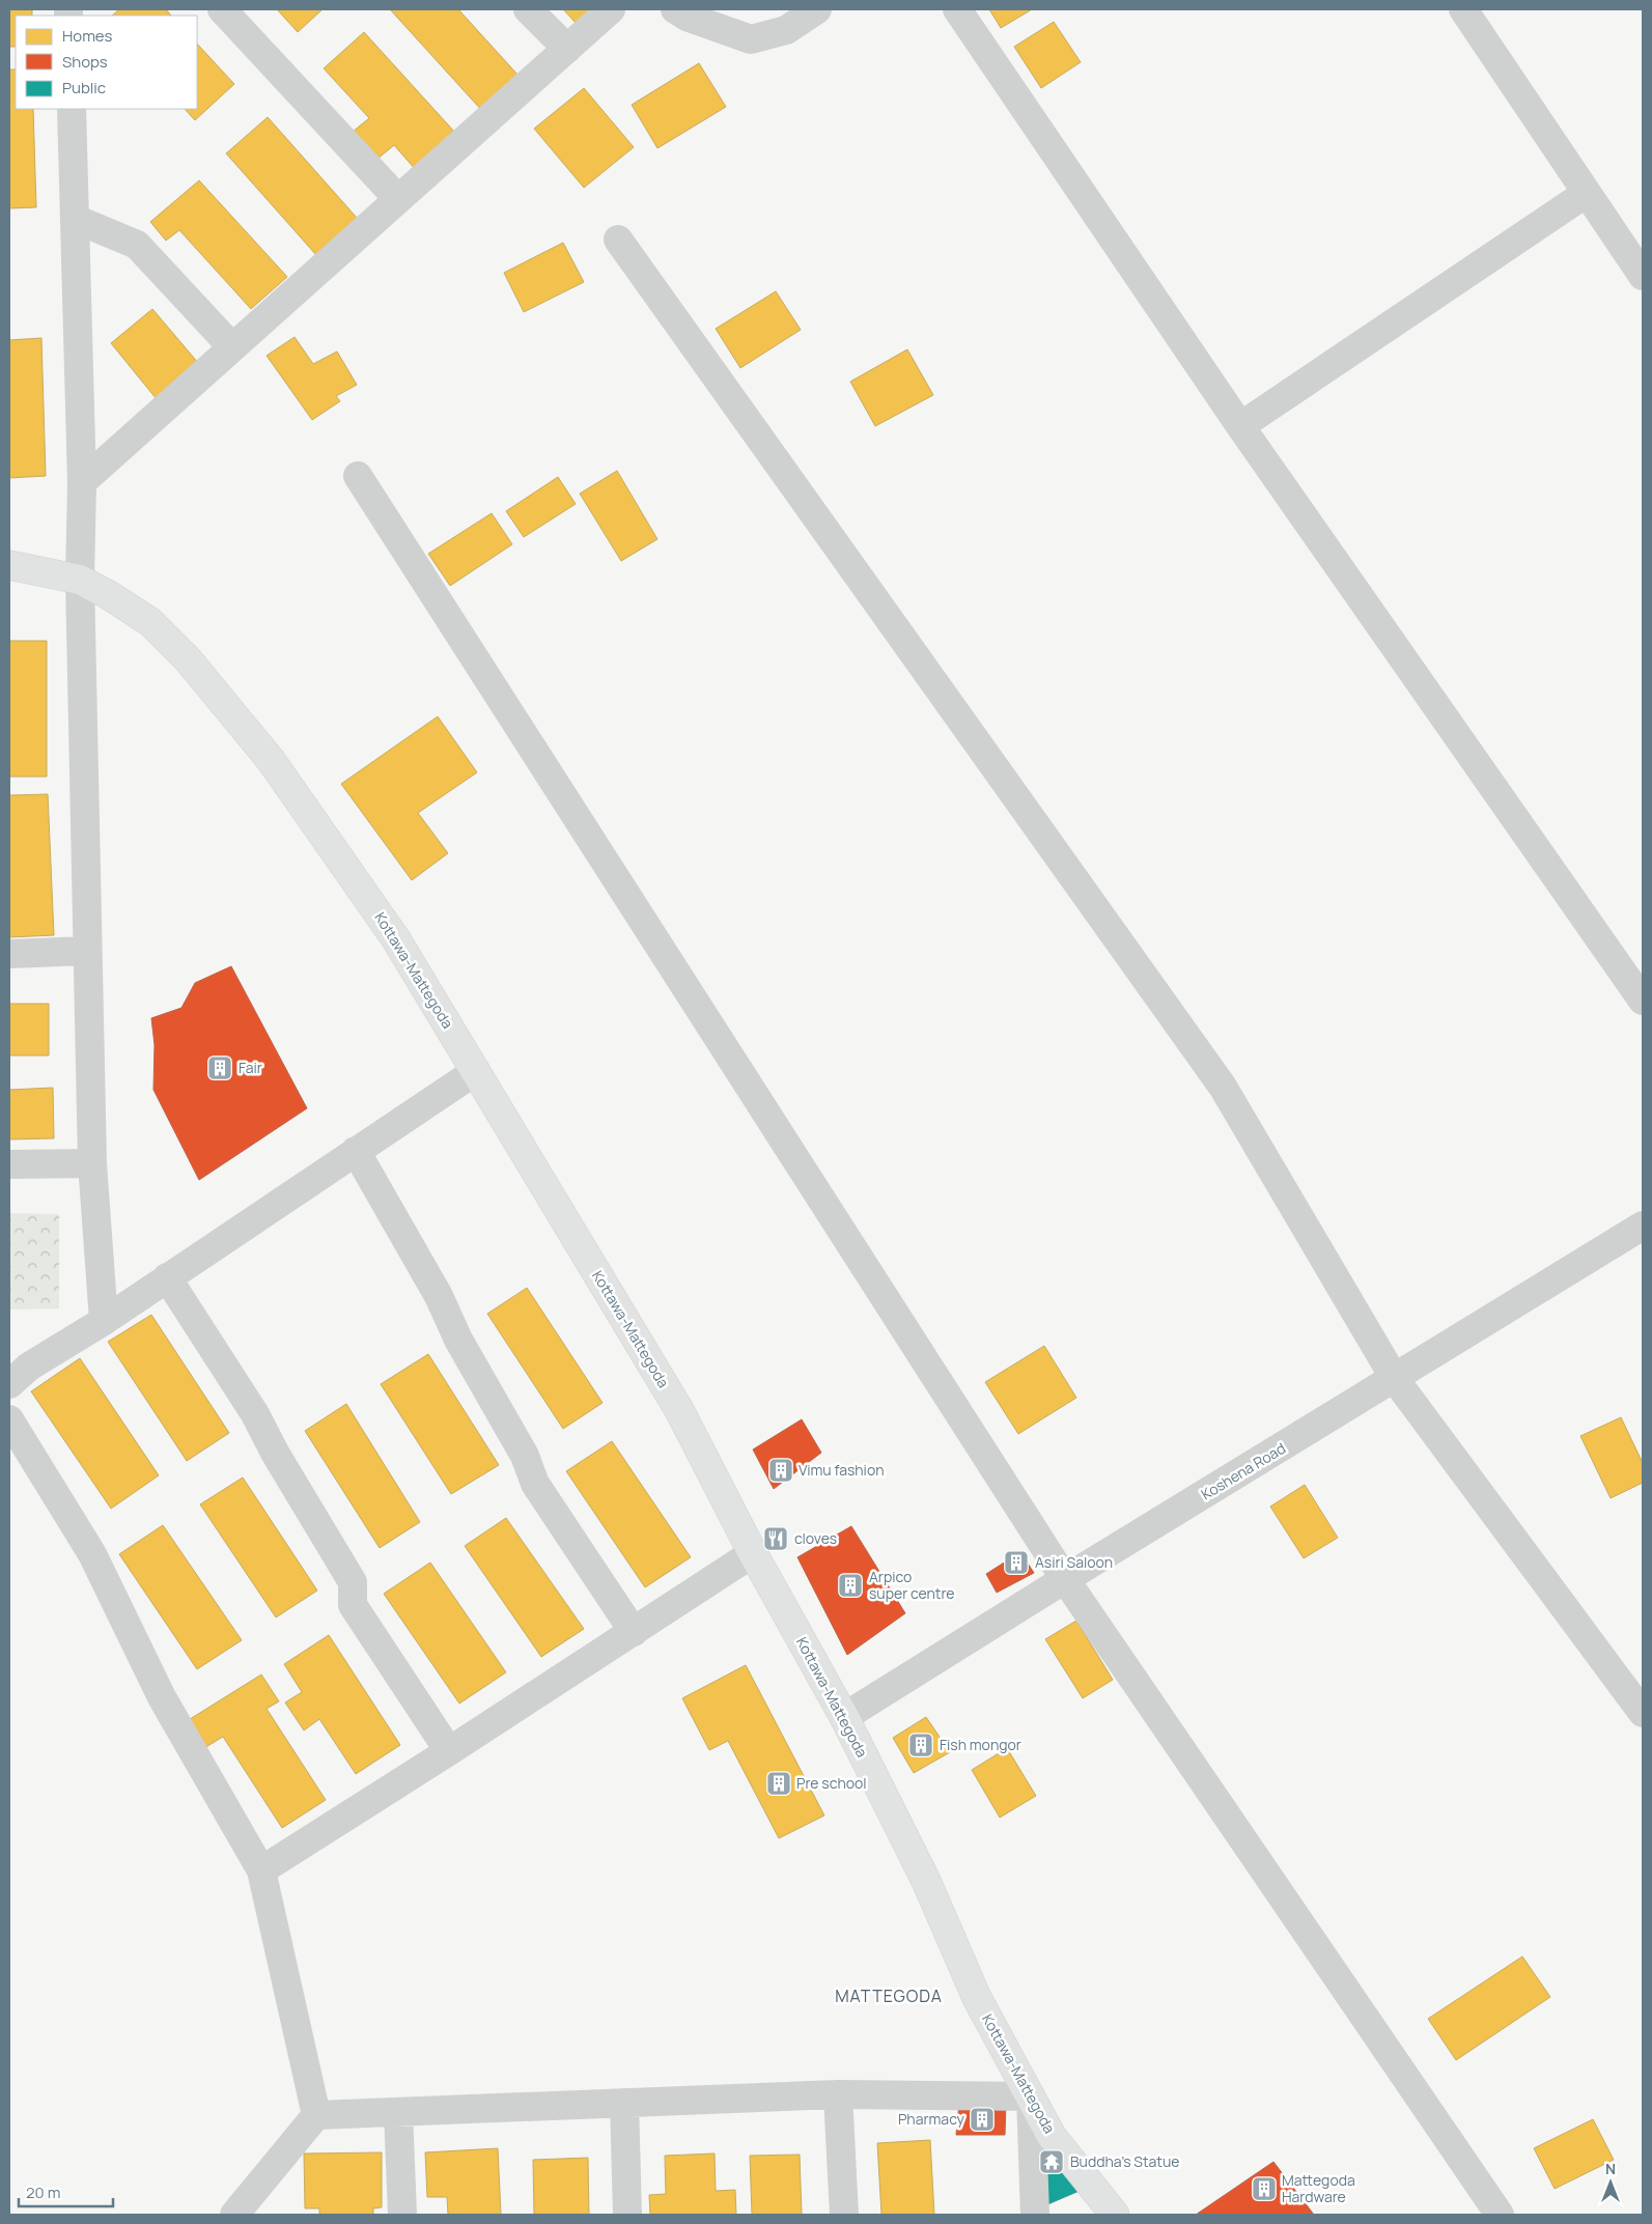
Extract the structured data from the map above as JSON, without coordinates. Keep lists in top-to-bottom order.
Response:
{
  "streets": {
    "main road": ["Kottawa-Mattegoda"],
    "street": ["Koshena Road"]
  },
  "crossings": [
    ["Kottawa-Mattegoda", "Koshena Road"]
  ],
  "districts": ["MATTEGODA"],
  "places": {
    "building": [
      "Fair",
      "Vimu fashion",
      "Asiri Saloon",
      "Arpico super centre",
      "Fish mongor",
      "Pre school",
      "Pharmacy",
      "Mattegoda Hardware"
    ],
    "restaurant": ["cloves"],
    "temple": ["Buddha's Statue"]
  },
  "legend": ["Homes", "Shops", "Public"],
  "scale_bar": "20 m",
  "north": "top"
}
